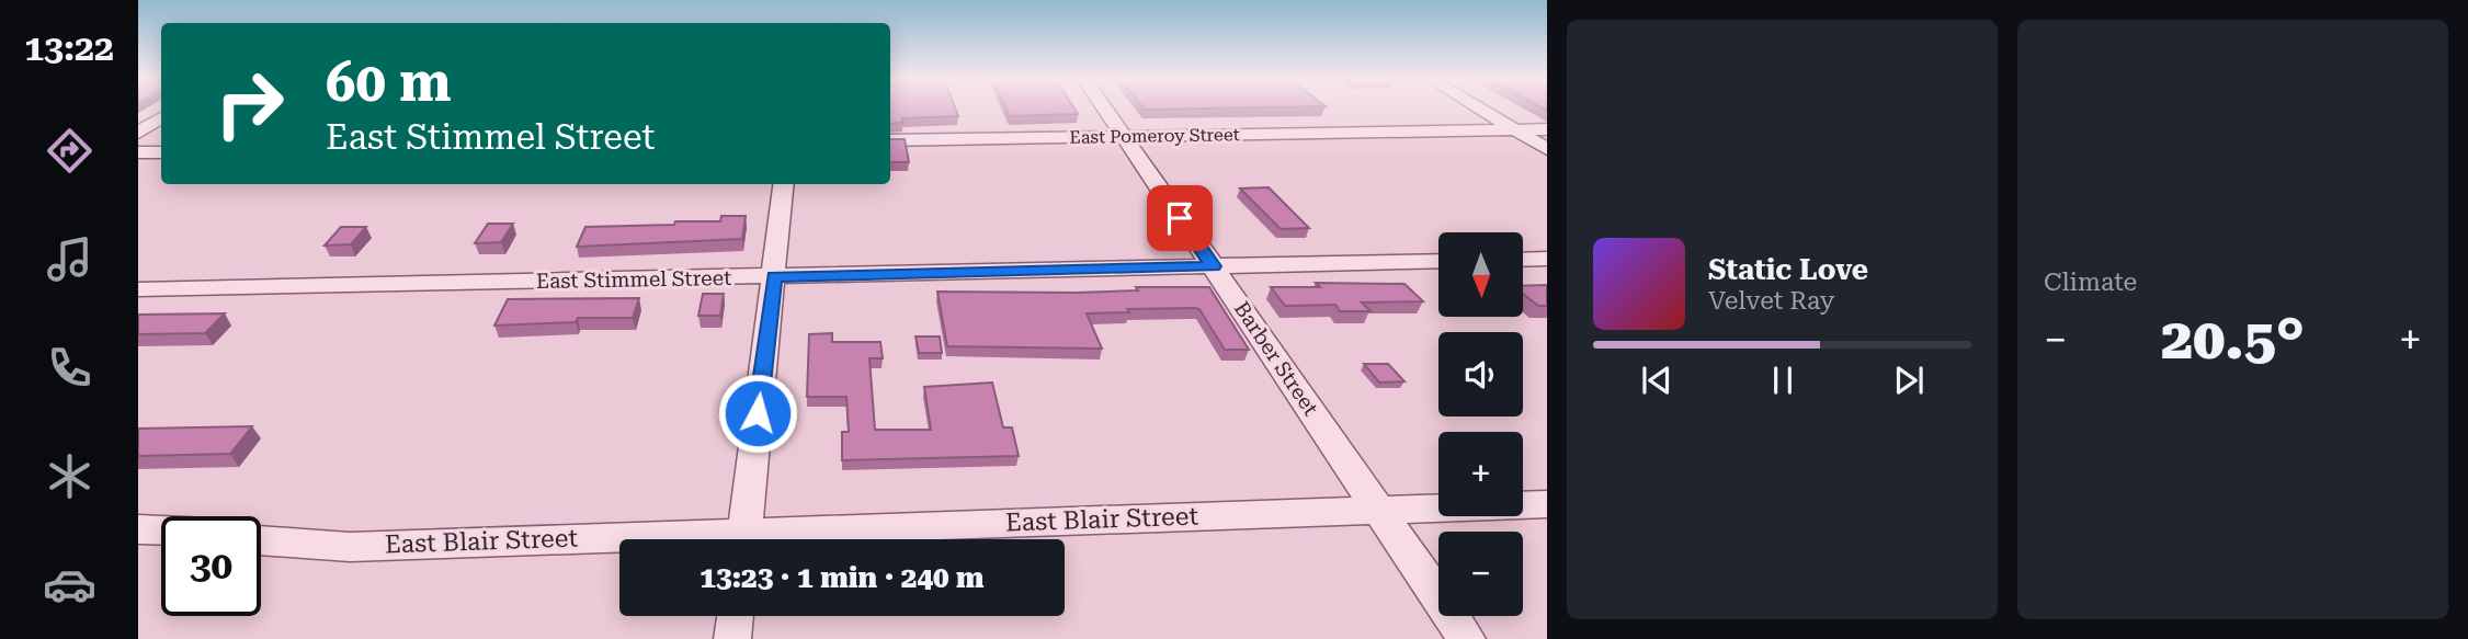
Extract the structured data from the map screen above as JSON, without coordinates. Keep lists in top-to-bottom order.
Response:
{
  "streets": {
    "street": [
      "East Pomeroy Street",
      "East Stimmel Street",
      "Barber Street",
      "East Blair Street"
    ]
  },
  "crossings": [
    ["East Pomeroy Street", "Barber Street"],
    ["East Stimmel Street", "Barber Street"],
    ["Barber Street", "East Blair Street"]
  ],
  "north": "bottom",
  "page": {
    "tabs": "13:22",
    "tile": "Climate",
    "turn": ["60 m", "East Stimmel Street"],
    "map_buttons": ["+", "−"],
    "song": ["Static Love", "Velvet Ray"],
    "heat": ["−", "20.5°", "+"],
    "limit": "30",
    "trip": "13:23 · 1 min · 240 m"
  }
}
